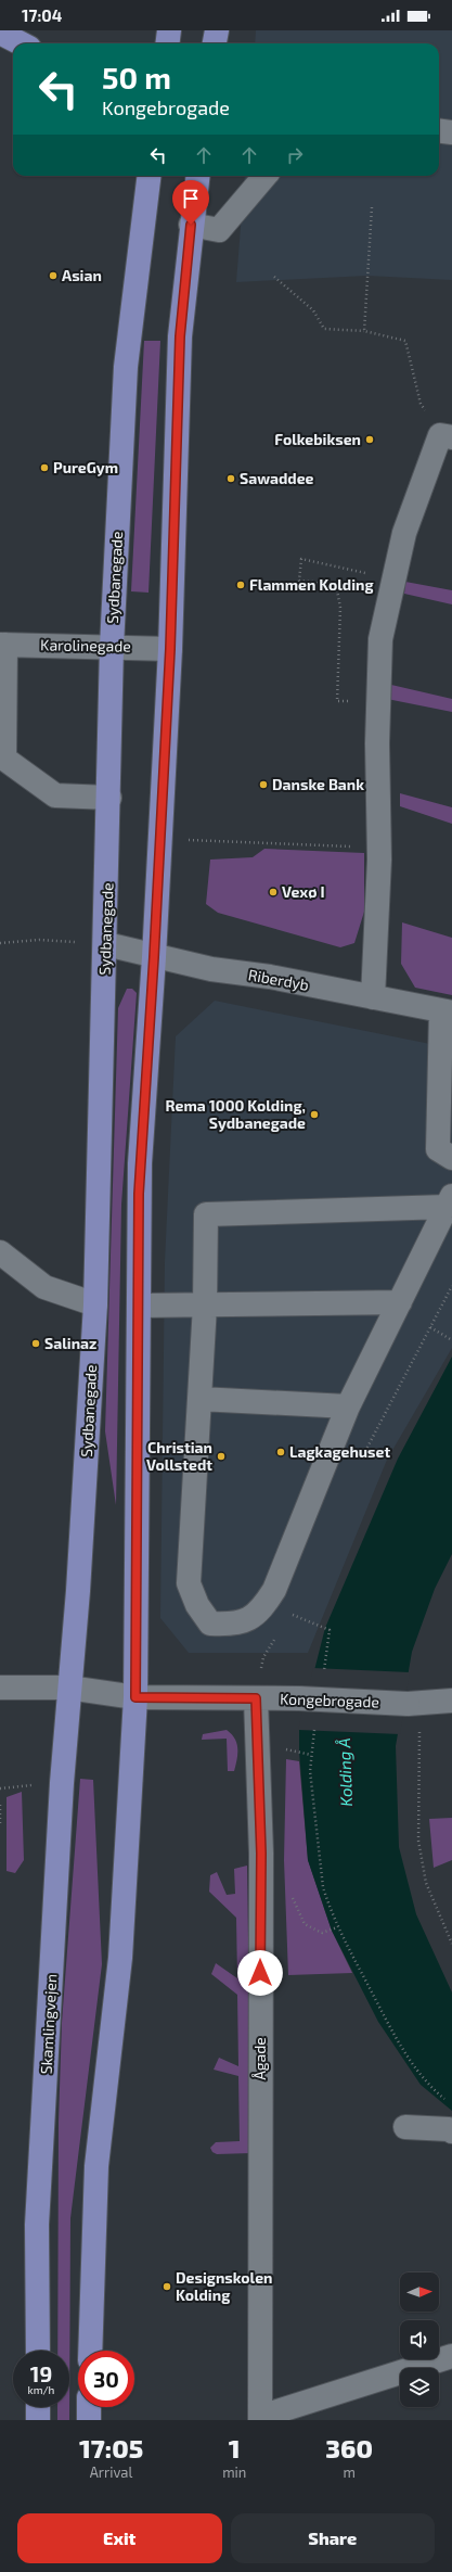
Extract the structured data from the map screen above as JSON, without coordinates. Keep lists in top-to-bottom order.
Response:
{
  "streets": {
    "main road": ["Sydbanegade", "Skamlingvejen"],
    "street": [
      "Karolinegade",
      "Riberdyb",
      "Kongebrogade",
      "Ågade"
    ]
  },
  "crossings": [
    ["Sydbanegade", "Karolinegade"],
    ["Sydbanegade", "Riberdyb"],
    ["Sydbanegade", "Kongebrogade"],
    ["Sydbanegade", "Skamlingvejen"],
    ["Kongebrogade", "Skamlingvejen"],
    ["Kongebrogade", "Ågade"]
  ],
  "water": ["Kolding Å"],
  "places": [
    "Asian",
    "Folkebiksen",
    "PureGym",
    "Sawaddee",
    "Flammen Kolding",
    "Danske Bank",
    "Vexø I",
    "Rema 1000 Kolding, Sydbanegade",
    "Salinaz",
    "Lagkagehuset",
    "Christian Vollstedt",
    "Designskolen Kolding"
  ],
  "north": "right",
  "page": {
    "status": "17:04",
    "turn": ["50 m", "Kongebrogade"],
    "speed": "19 km/h",
    "limit": "30",
    "eta": [
      "17:05",
      "Arrival",
      "1",
      "min",
      "360",
      "m"
    ],
    "buttons": ["Exit", "Share"]
  }
}
